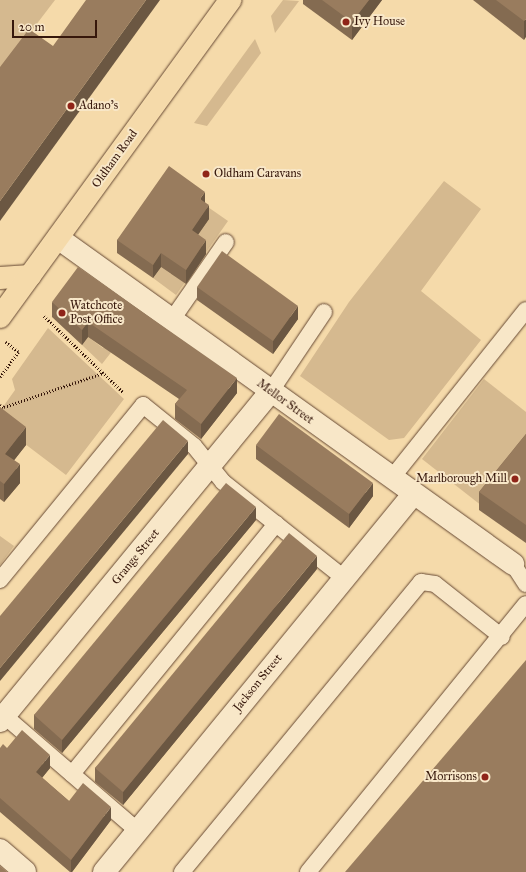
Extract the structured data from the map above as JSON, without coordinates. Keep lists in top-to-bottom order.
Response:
{
  "streets": {
    "highway": ["Oldham Road"],
    "street": ["Mellor Street", "Grange Street", "Jackson Street"]
  },
  "crossings": [
    ["Oldham Road", "Mellor Street"],
    ["Mellor Street", "Grange Street"],
    ["Mellor Street", "Jackson Street"]
  ],
  "places": [
    "Ivy House",
    "Adano's",
    "Oldham Caravans",
    "Watchcote Post Office",
    "Marlborough Mill",
    "Morrisons"
  ],
  "scale_bar": "20 m"
}
